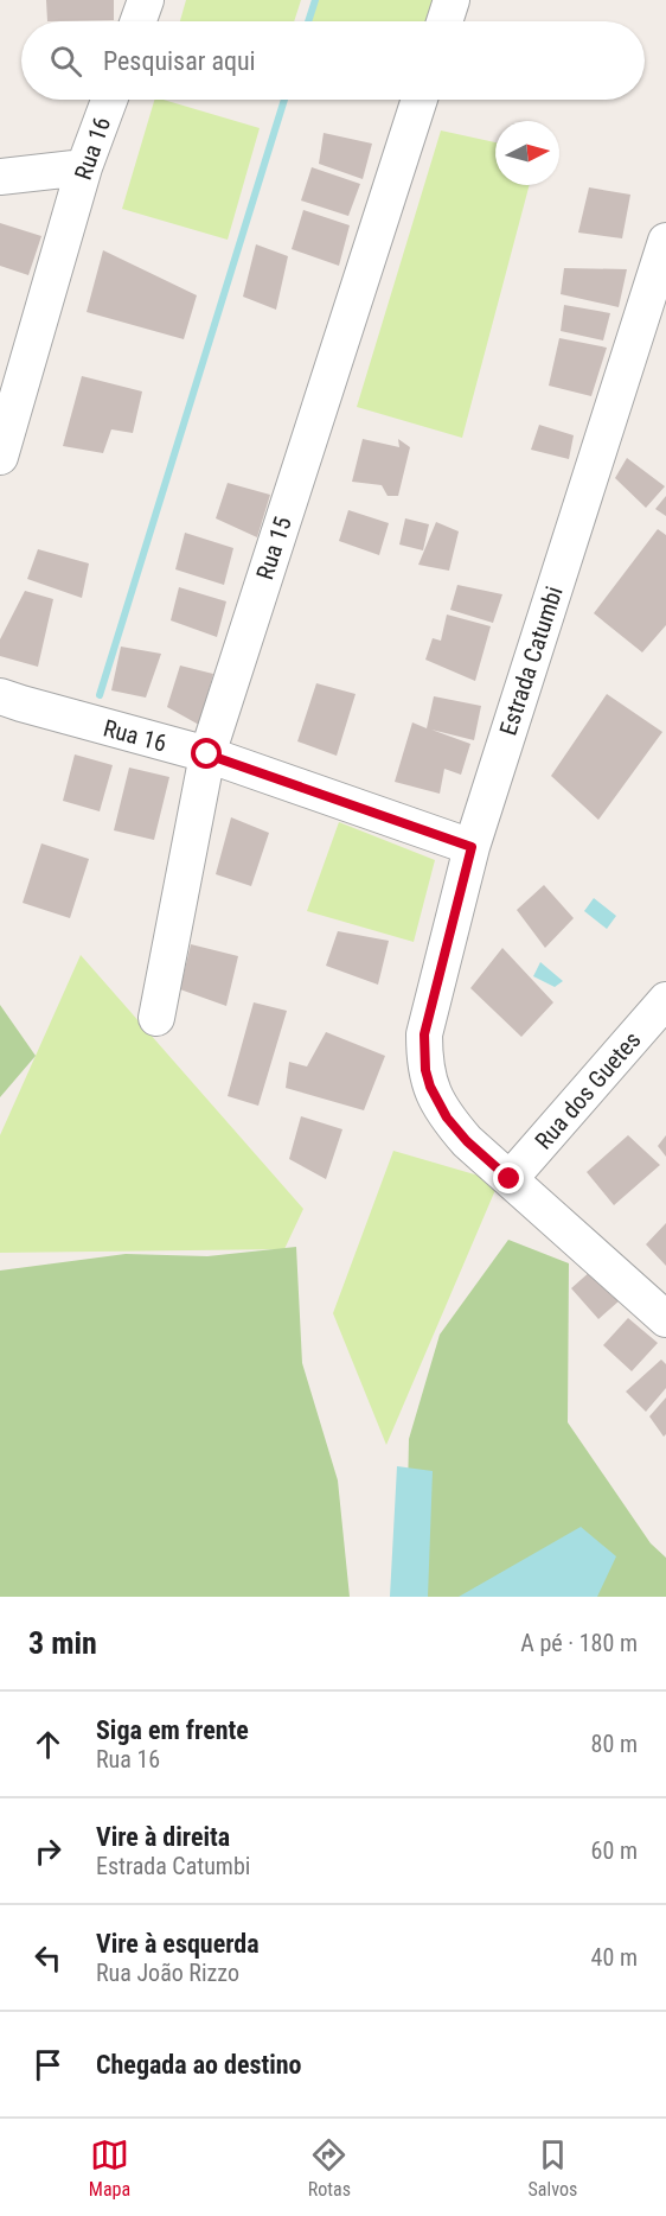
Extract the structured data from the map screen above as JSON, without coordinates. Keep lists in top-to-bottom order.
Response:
{
  "streets": {
    "street": [
      "Rua 16",
      "Rua 15",
      "Estrada Catumbi",
      "Rua dos Guetes"
    ]
  },
  "crossings": [
    ["Rua 16", "Rua 15"],
    ["Rua 16", "Estrada Catumbi"],
    ["Estrada Catumbi", "Rua dos Guetes"]
  ],
  "north": "right",
  "page": {
    "search": "Pesquisar aqui",
    "heading": ["3 min", "A pé · 180 m"],
    "list": [
      ["Siga em frente", "Rua 16", "80 m"],
      ["Vire à direita", "Estrada Catumbi", "60 m"],
      ["Vire à esquerda", "Rua João Rizzo", "40 m"],
      "Chegada ao destino"
    ],
    "nav": ["Mapa", "Rotas", "Salvos"]
  }
}
